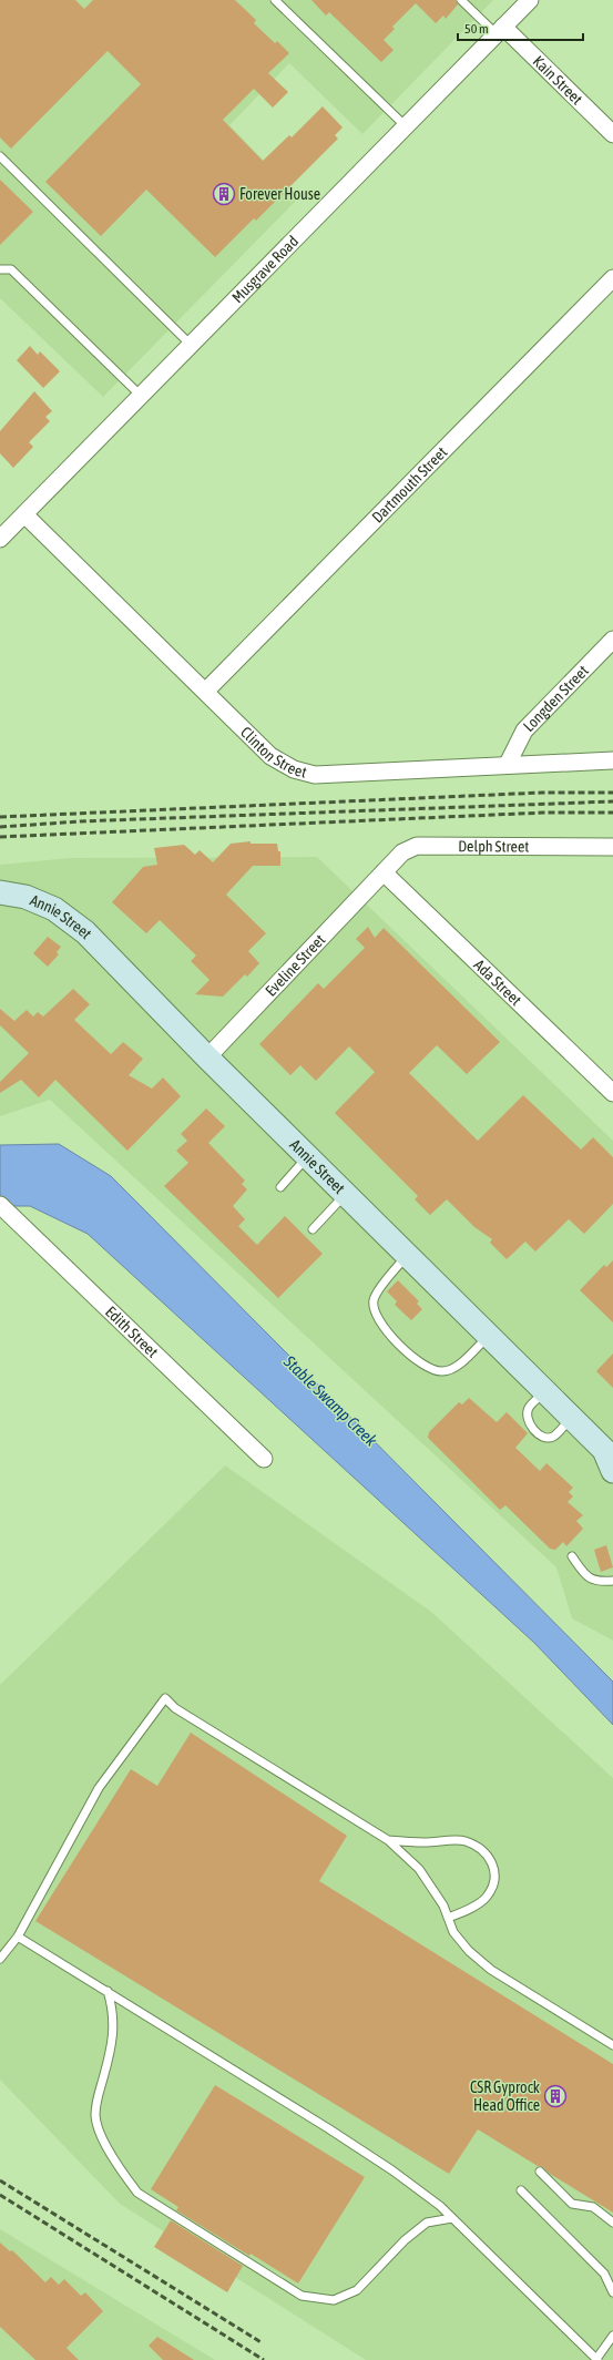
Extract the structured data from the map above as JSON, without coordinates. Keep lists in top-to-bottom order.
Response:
{
  "streets": {
    "street": [
      "Kain Street",
      "Musgrave Road",
      "Dartmouth Street",
      "Longden Street",
      "Clinton Street",
      "Delph Street",
      "Annie Street",
      "Eveline Street",
      "Ada Street",
      "Edith Street"
    ]
  },
  "crossings": [
    ["Kain Street", "Musgrave Road"],
    ["Musgrave Road", "Clinton Street"],
    ["Dartmouth Street", "Clinton Street"],
    ["Longden Street", "Clinton Street"],
    ["Delph Street", "Eveline Street"],
    ["Delph Street", "Ada Street"],
    ["Annie Street", "Eveline Street"],
    ["Eveline Street", "Ada Street"]
  ],
  "water": ["Stable Swamp Creek"],
  "places": {
    "building": ["Forever House", "CSR Gyprock Head Office"]
  },
  "scale_bar": "50 m"
}
